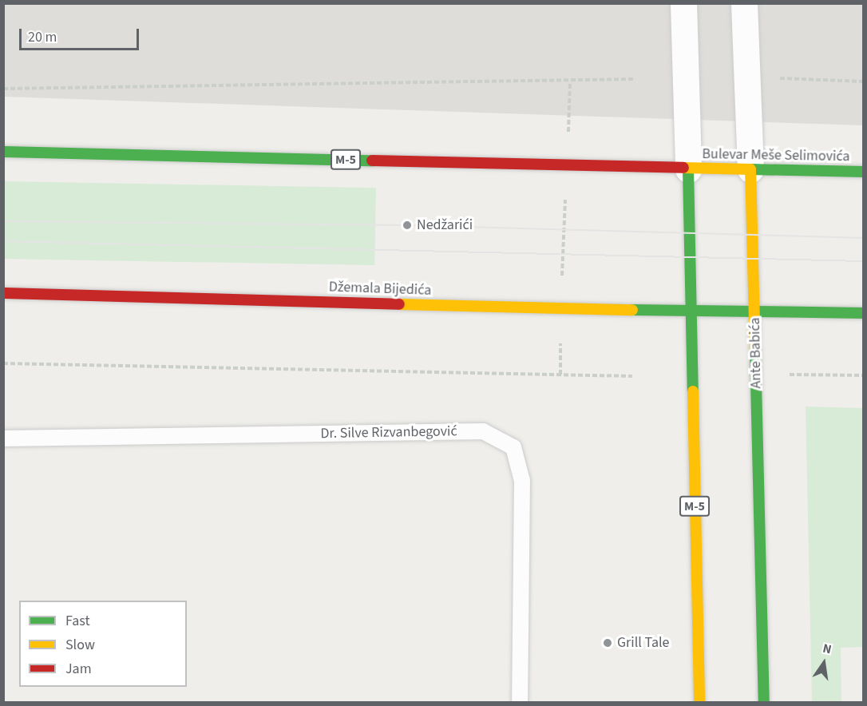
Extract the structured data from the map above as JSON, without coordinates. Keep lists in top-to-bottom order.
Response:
{
  "streets": {
    "main road": [
      "Bulevar Meše Selimovića",
      "M-5",
      "Džemala Bijedića",
      "Ante Babića"
    ],
    "lane": ["Dr. Silve Rizvanbegović"]
  },
  "crossings": [
    ["Bulevar Meše Selimovića", "M-5"],
    ["Bulevar Meše Selimovića", "Ante Babića"],
    ["M-5", "Džemala Bijedića"],
    ["Džemala Bijedića", "Ante Babića"]
  ],
  "places": ["Nedžarići", "Grill Tale"],
  "legend": ["Fast", "Slow", "Jam"],
  "scale_bar": "20 m",
  "north": "top"
}
